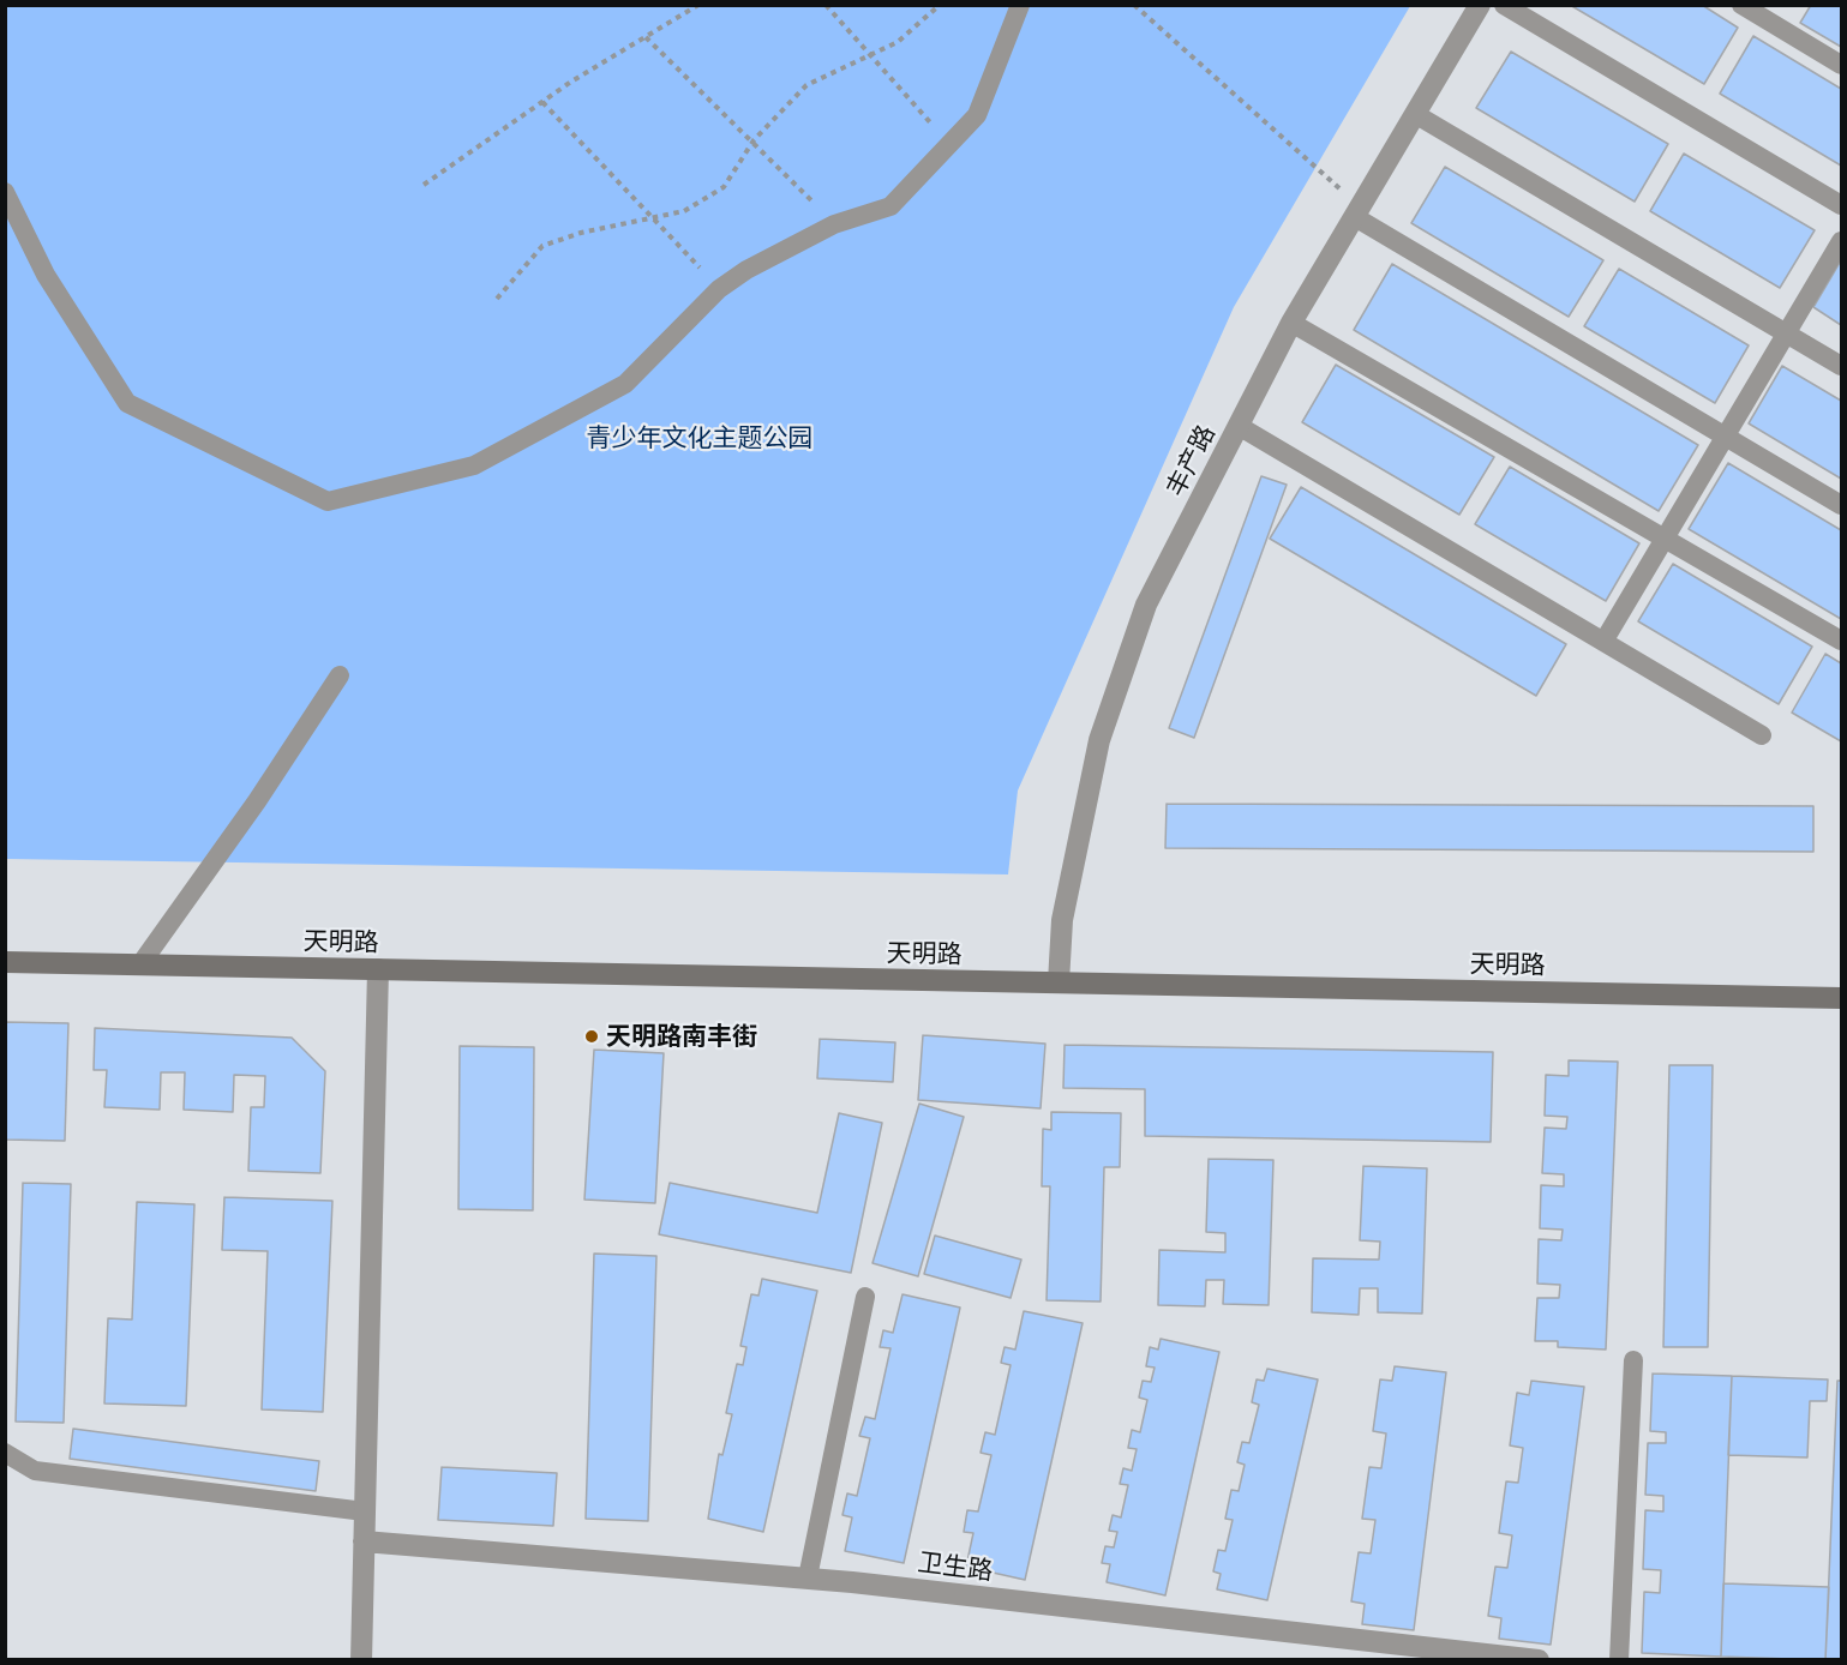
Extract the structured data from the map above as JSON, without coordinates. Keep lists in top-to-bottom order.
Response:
{
  "streets": {
    "street": ["丰产路", "天明路", "卫生路"]
  },
  "crossings": [
    ["丰产路", "天明路"]
  ],
  "parks": ["青少年文化主题公园"],
  "places": ["天明路南丰街"]
}
